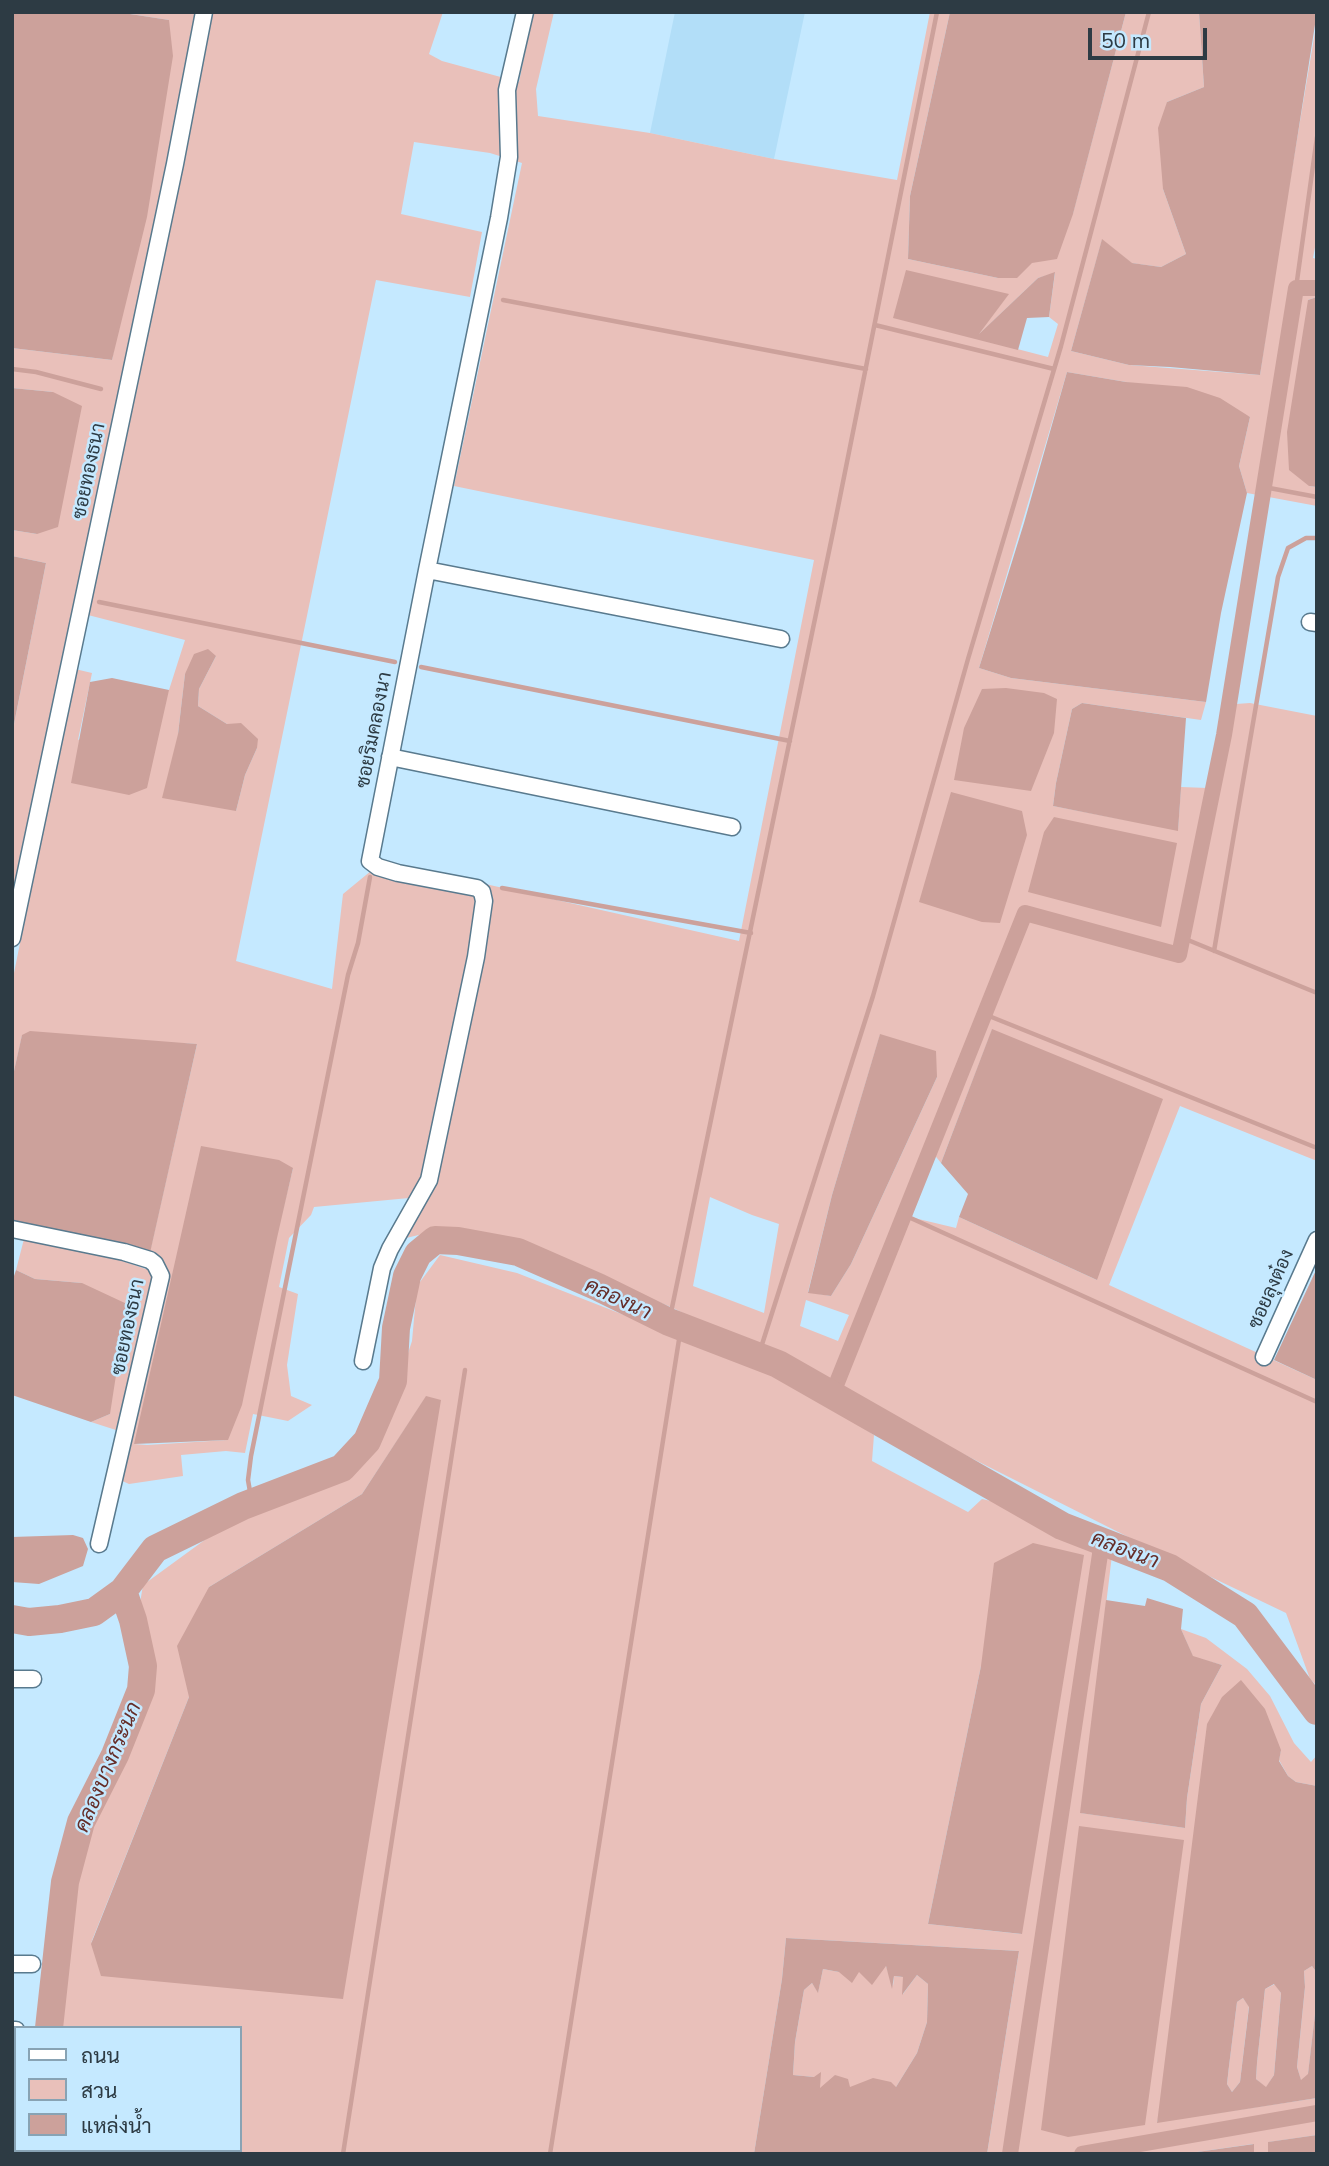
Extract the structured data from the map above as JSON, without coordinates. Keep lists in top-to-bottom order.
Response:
{
  "streets": {
    "street": ["ซอยทองธนา", "ซอยริมคลองนา", "ซอยลุงต๋อง"]
  },
  "water": ["คลองนา", "คลองบางกระนก"],
  "legend": ["ถนน", "สวน", "แหล่งน้ำ"],
  "scale_bar": "50 m"
}
